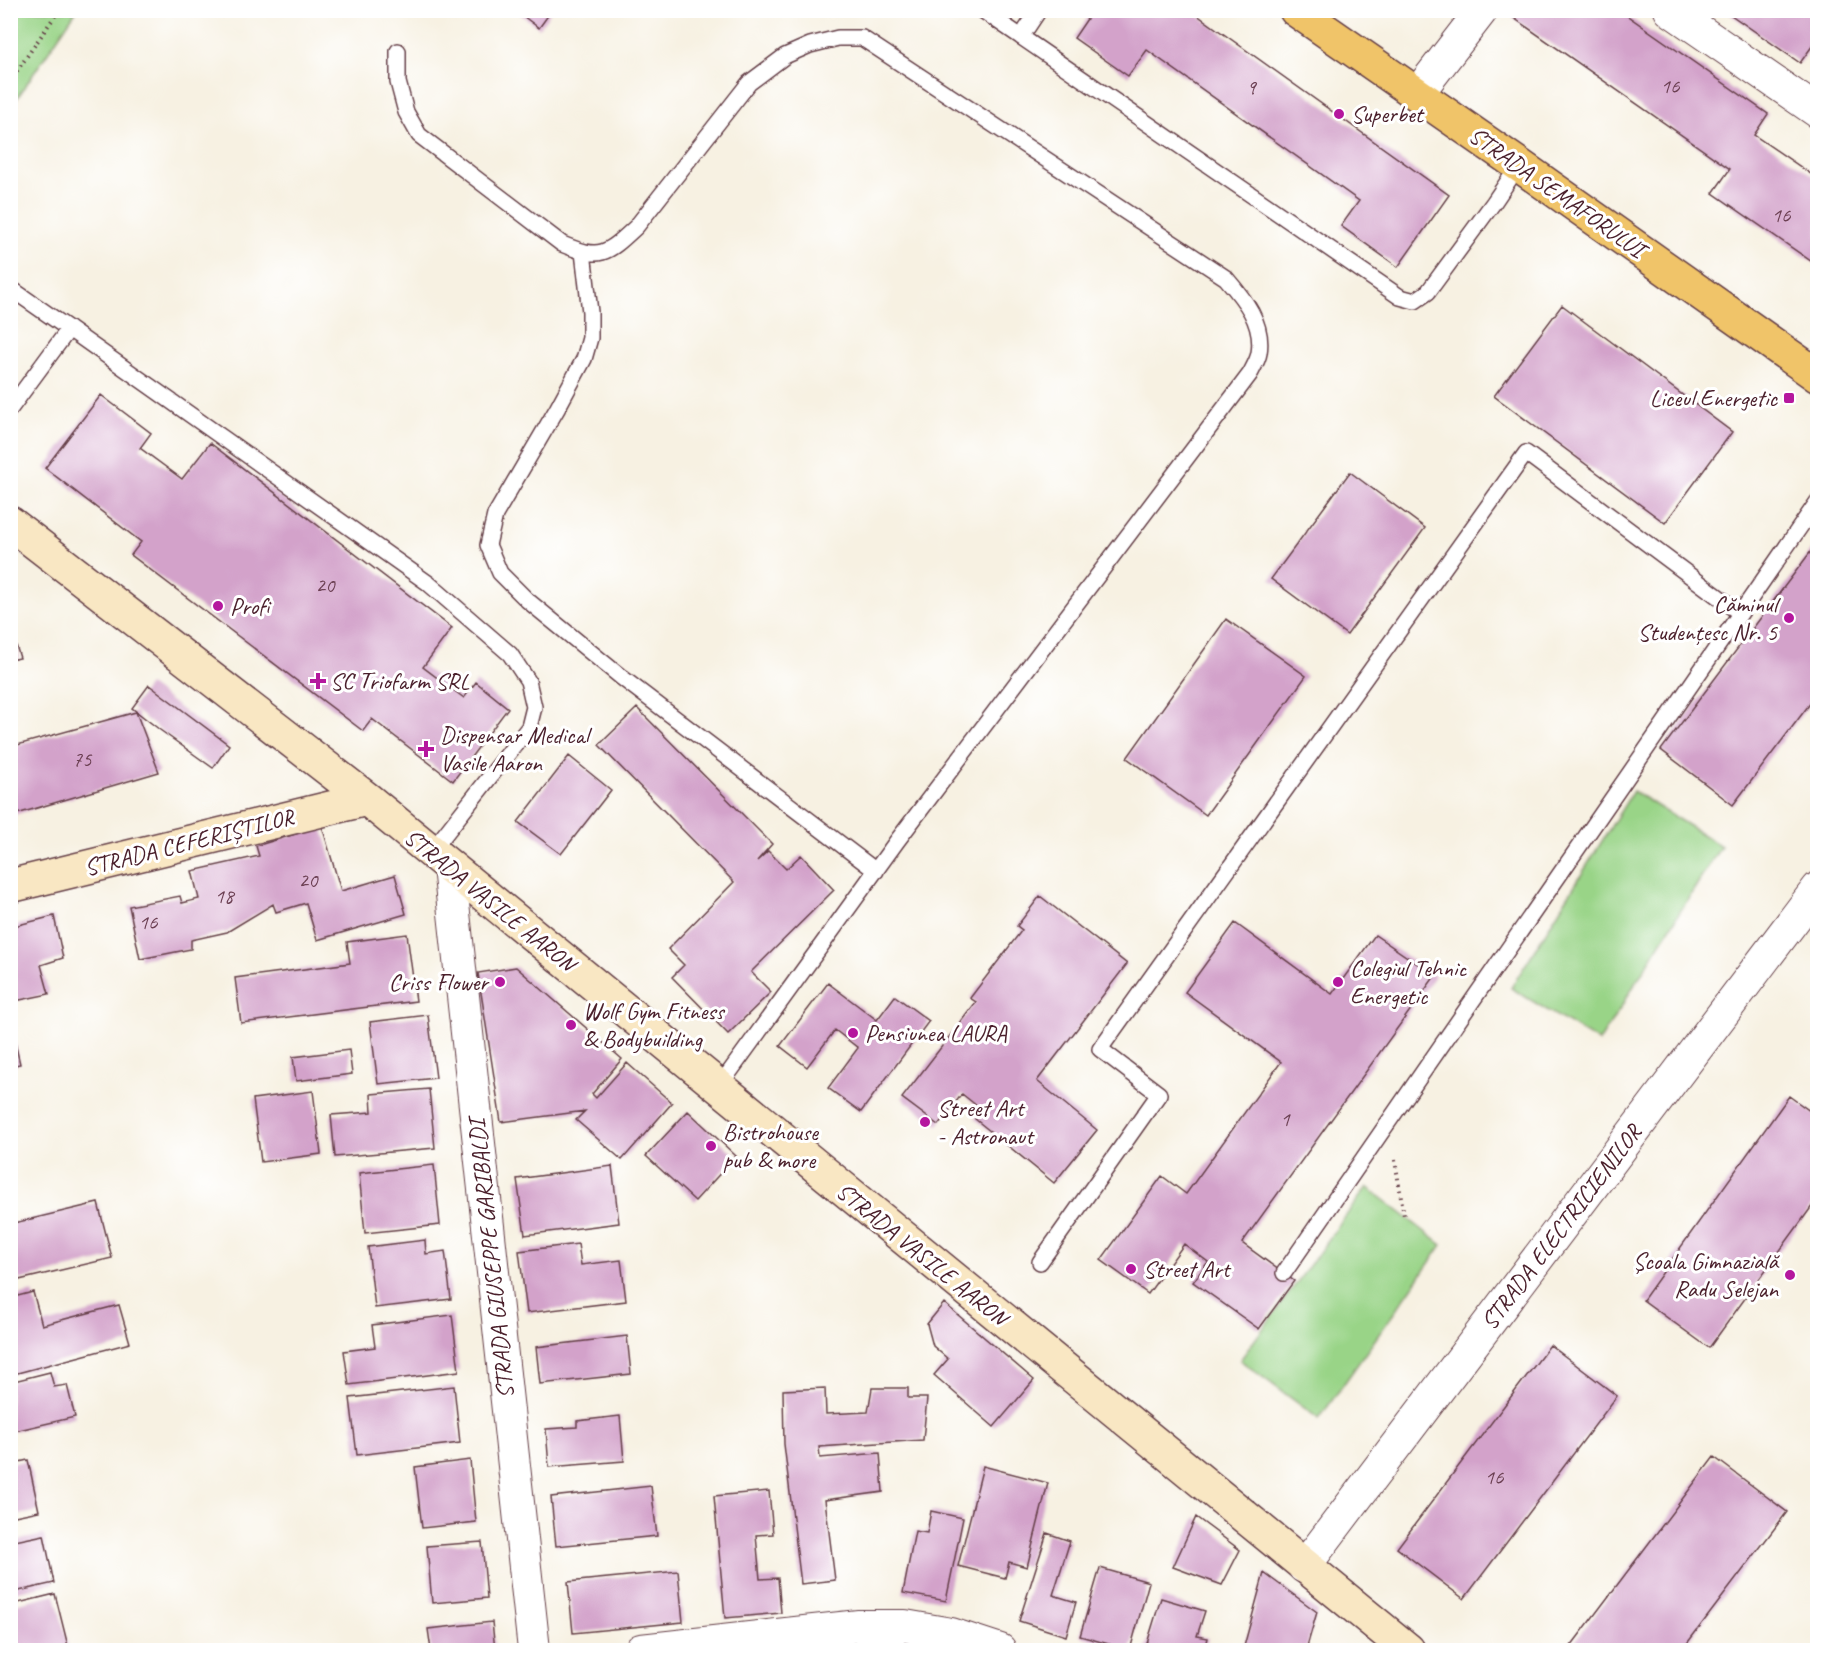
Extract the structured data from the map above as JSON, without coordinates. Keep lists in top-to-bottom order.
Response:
{
  "streets": {
    "main road": ["STRADA SEMAFORULUI"],
    "street": [
      "STRADA CEFERIȘTILOR",
      "STRADA VASILE AARON",
      "STRADA ELECTRICIENILOR",
      "STRADA GIUSEPPE GARIBALDI"
    ]
  },
  "crossings": [
    ["STRADA CEFERIȘTILOR", "STRADA VASILE AARON"],
    ["STRADA VASILE AARON", "STRADA ELECTRICIENILOR"],
    ["STRADA VASILE AARON", "STRADA GIUSEPPE GARIBALDI"]
  ],
  "places": {
    "other": [
      "Superbet",
      "Profi",
      "Căminul Studențesc Nr. 5",
      "Criss Flower",
      "Colegiul Tehnic Energetic",
      "Wolf Gym Fitness & Bodybuilding",
      "Pensiunea LAURA",
      "Street Art - Astronaut",
      "Bistrohouse pub & more",
      "Street Art",
      "Școala Gimnazială Radu Selejan"
    ],
    "transit": ["Liceul Energetic"],
    "health": ["SC Triofarm SRL", "Dispensar Medical Vasile Aaron"]
  },
  "house_numbers": [
    "16",
    "9",
    "16",
    "20",
    "75",
    "20",
    "18",
    "16",
    "1",
    "16"
  ]
}
